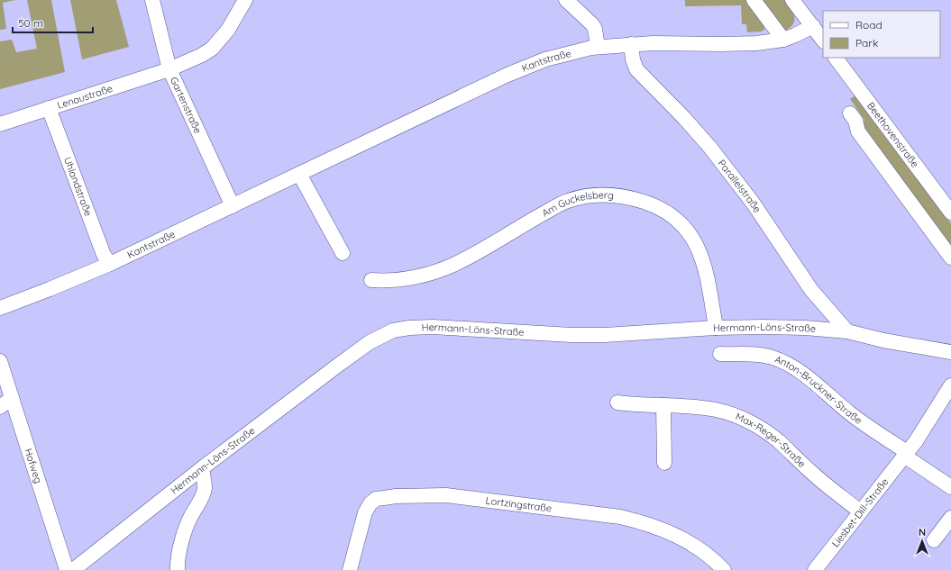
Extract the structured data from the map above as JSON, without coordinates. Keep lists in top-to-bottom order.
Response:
{
  "streets": {
    "street": [
      "Kantstraße",
      "Lenaustraße",
      "Gartenstraße",
      "Beethovenstraße",
      "Uhlandstraße",
      "Parallelstraße",
      "Am Guckelsberg",
      "Hermann-Löns-Straße",
      "Anton-Bruckner-Straße",
      "Max-Reger-Straße",
      "Hofweg",
      "Lortzingstraße",
      "Liesbet-Dill-Straße"
    ]
  },
  "crossings": [
    ["Kantstraße", "Gartenstraße"],
    ["Kantstraße", "Uhlandstraße"],
    ["Kantstraße", "Parallelstraße"],
    ["Lenaustraße", "Gartenstraße"],
    ["Lenaustraße", "Uhlandstraße"],
    ["Parallelstraße", "Hermann-Löns-Straße"],
    ["Am Guckelsberg", "Hermann-Löns-Straße"],
    ["Anton-Bruckner-Straße", "Liesbet-Dill-Straße"],
    ["Max-Reger-Straße", "Liesbet-Dill-Straße"]
  ],
  "legend": ["Road", "Park"],
  "scale_bar": "50 m",
  "north": "top"
}
